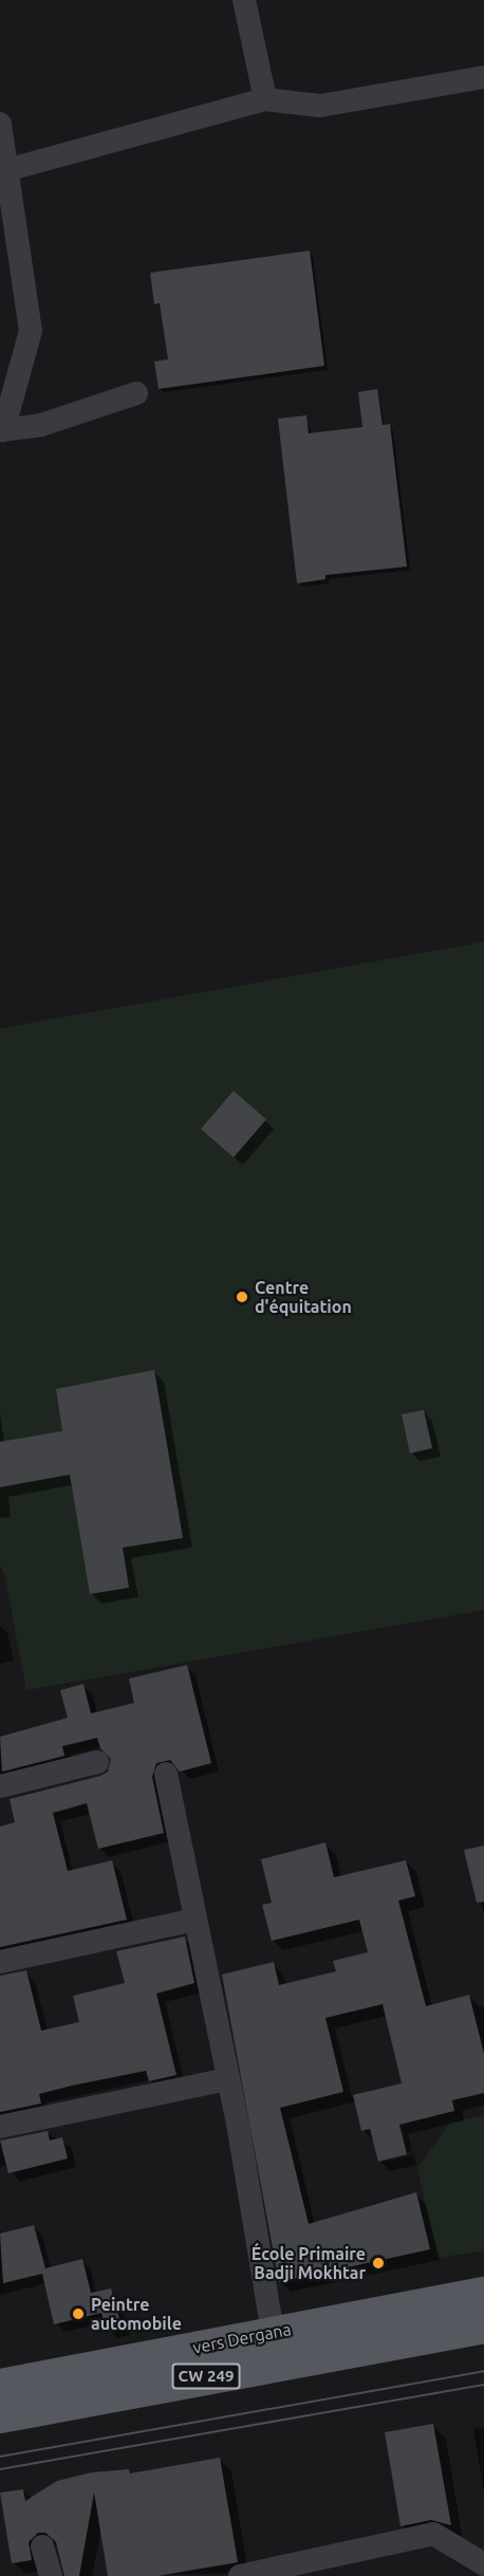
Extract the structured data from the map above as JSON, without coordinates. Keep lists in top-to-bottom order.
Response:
{
  "streets": {
    "main road": ["vers Dergana", "CW 249"]
  },
  "crossings": [
    ["vers Dergana", "CW 249"]
  ],
  "places": ["Centre d'équitation", "École Primaire Badji Mokhtar", "Peintre automobile"]
}
